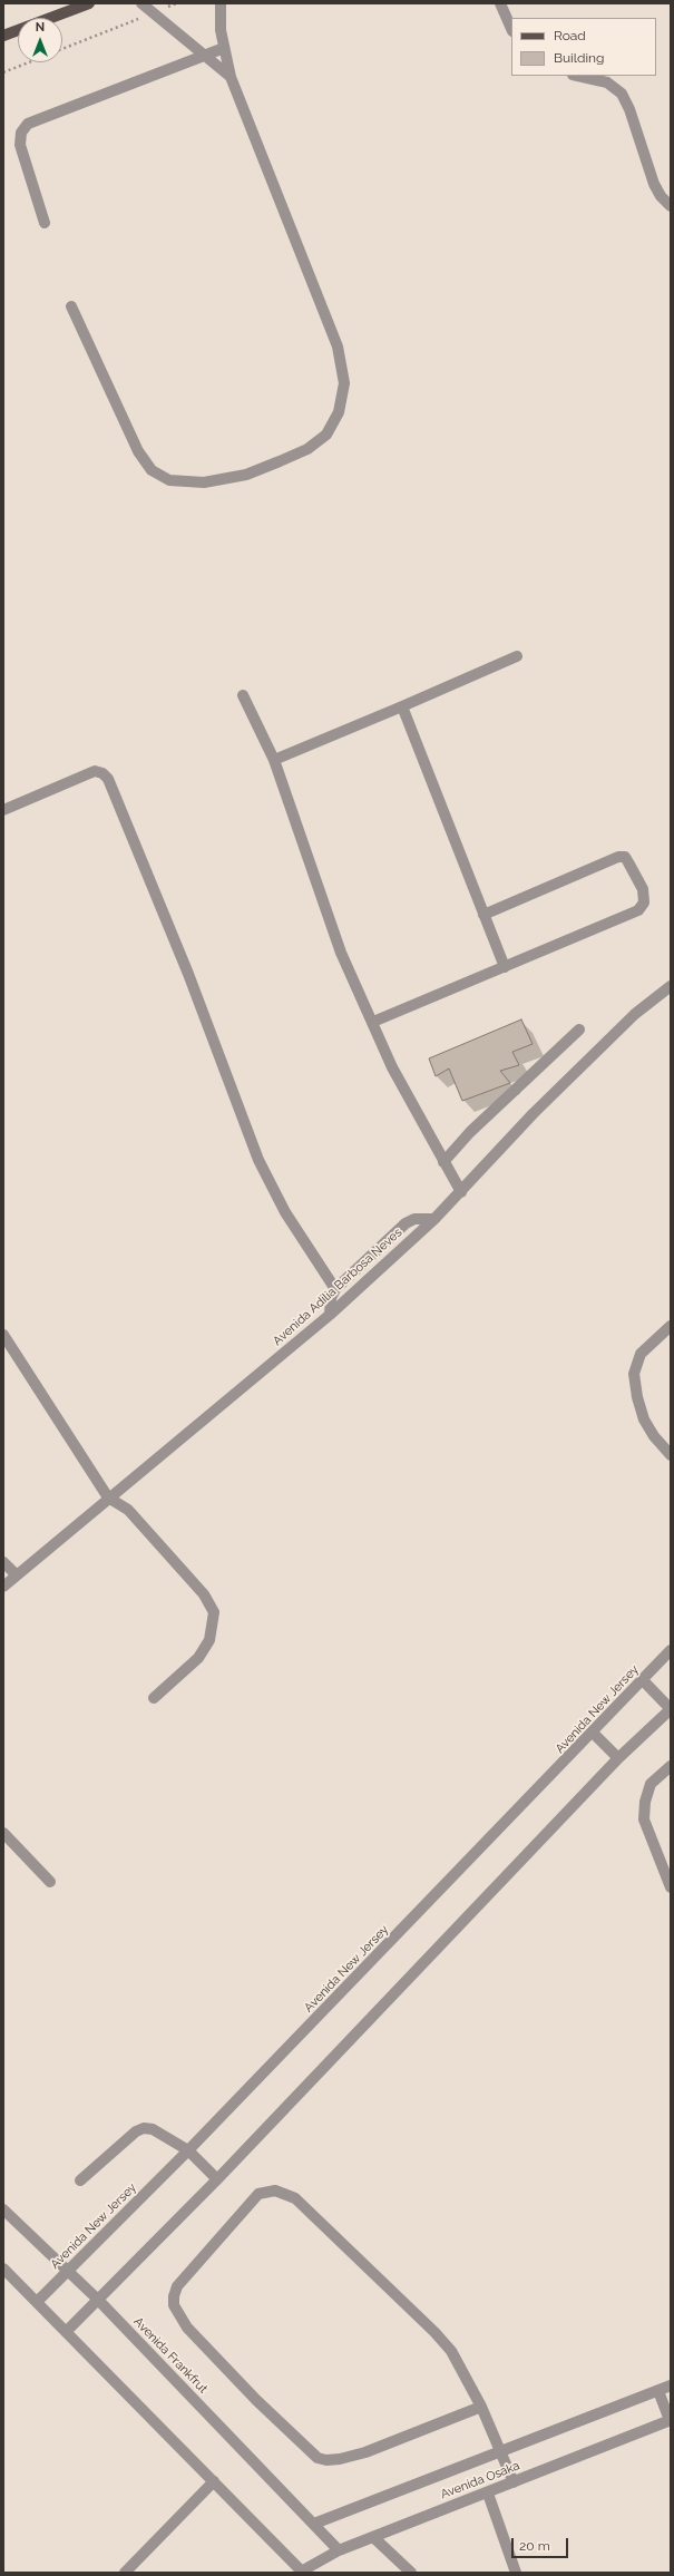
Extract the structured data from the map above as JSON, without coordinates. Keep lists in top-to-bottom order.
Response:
{
  "streets": {
    "street": [
      "Avenida Adilia Barbosa Neves",
      "Avenida New Jersey",
      "Avenida Frankfrut",
      "Avenida Osaka"
    ]
  },
  "crossings": [
    ["Avenida New Jersey", "Avenida Frankfrut"],
    ["Avenida Frankfrut", "Avenida Osaka"]
  ],
  "legend": ["Road", "Building"],
  "scale_bar": "20 m",
  "north": "top"
}
